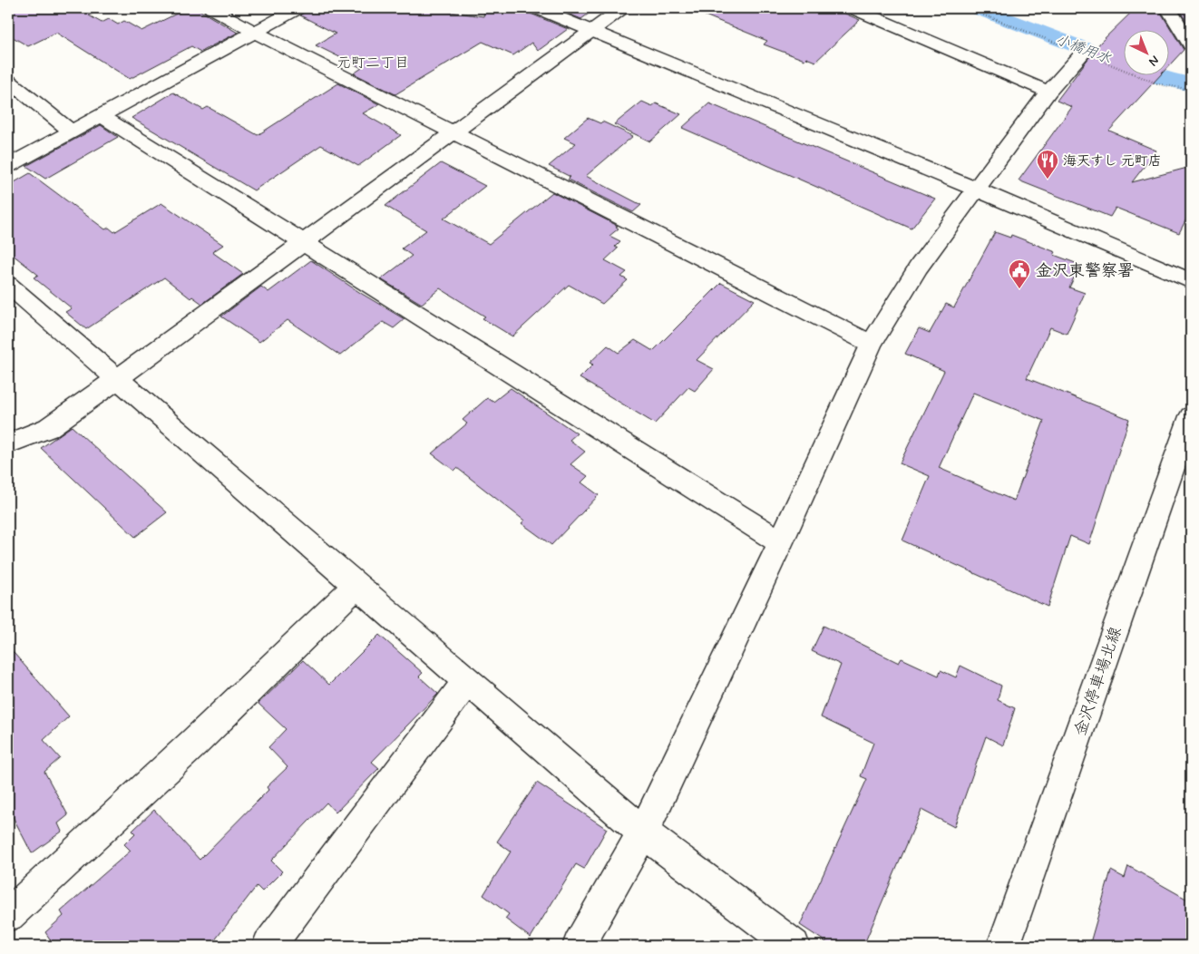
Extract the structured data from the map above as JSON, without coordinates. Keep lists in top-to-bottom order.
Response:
{
  "streets": {
    "street": ["金沢停車場北線"]
  },
  "districts": ["元町二丁目"],
  "water": ["小橋用水"],
  "places": {
    "restaurant": ["海天すし 元町店"],
    "public building": ["金沢東警察署"]
  },
  "north": "bottom right"
}
